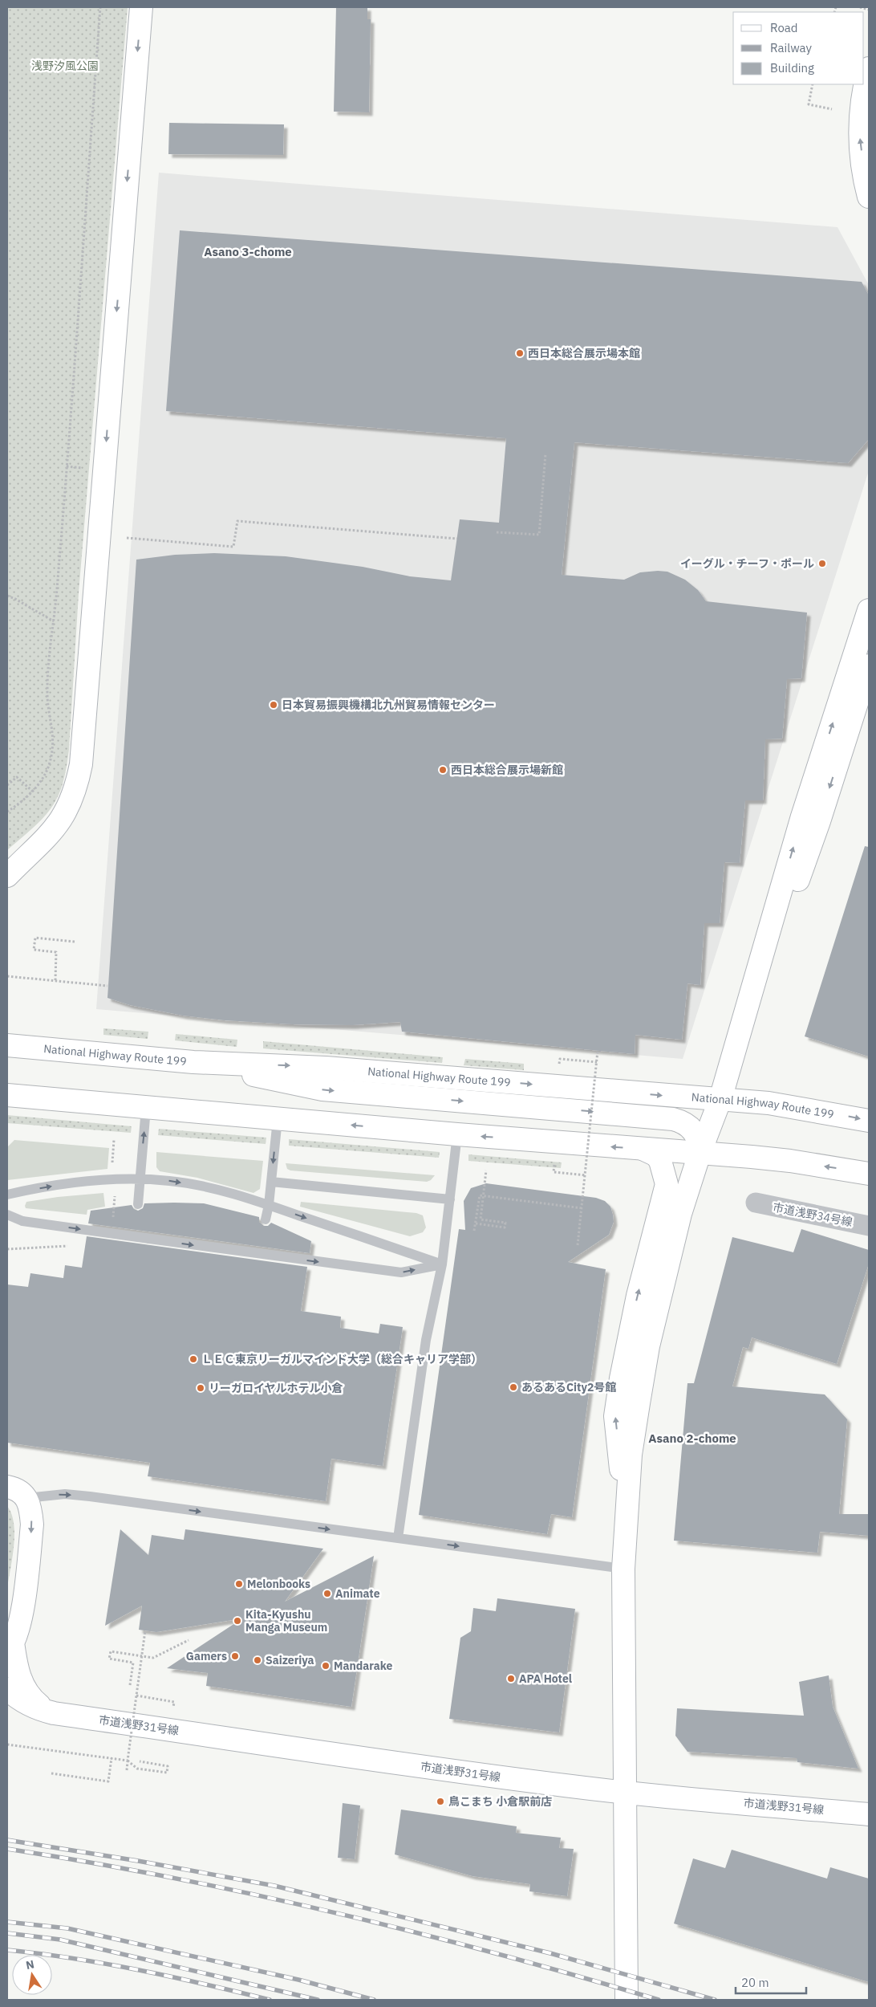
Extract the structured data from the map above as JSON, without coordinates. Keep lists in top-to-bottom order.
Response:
{
  "streets": {
    "main road": ["National Highway Route 199", "市道浅野31号線"],
    "street": ["市道浅野34号線"]
  },
  "districts": ["Asano 3-chome", "Asano 2-chome"],
  "parks": ["浅野汐風公園"],
  "places": [
    "西日本総合展示場本館",
    "イーグル・チーフ・ポール",
    "日本貿易振興機構北九州貿易情報センター",
    "西日本総合展示場新館",
    "ＬＥＣ東京リーガルマインド大学（総合キャリア学部）",
    "あるあるCity2号館",
    "リーガロイヤルホテル小倉",
    "Melonbooks",
    "Animate",
    "Kita-Kyushu Manga Museum",
    "Gamers",
    "Saizeriya",
    "Mandarake",
    "APA Hotel",
    "鳥こまち 小倉駅前店"
  ],
  "legend": ["Road", "Railway", "Building"],
  "scale_bar": "20 m",
  "north": "top"
}
